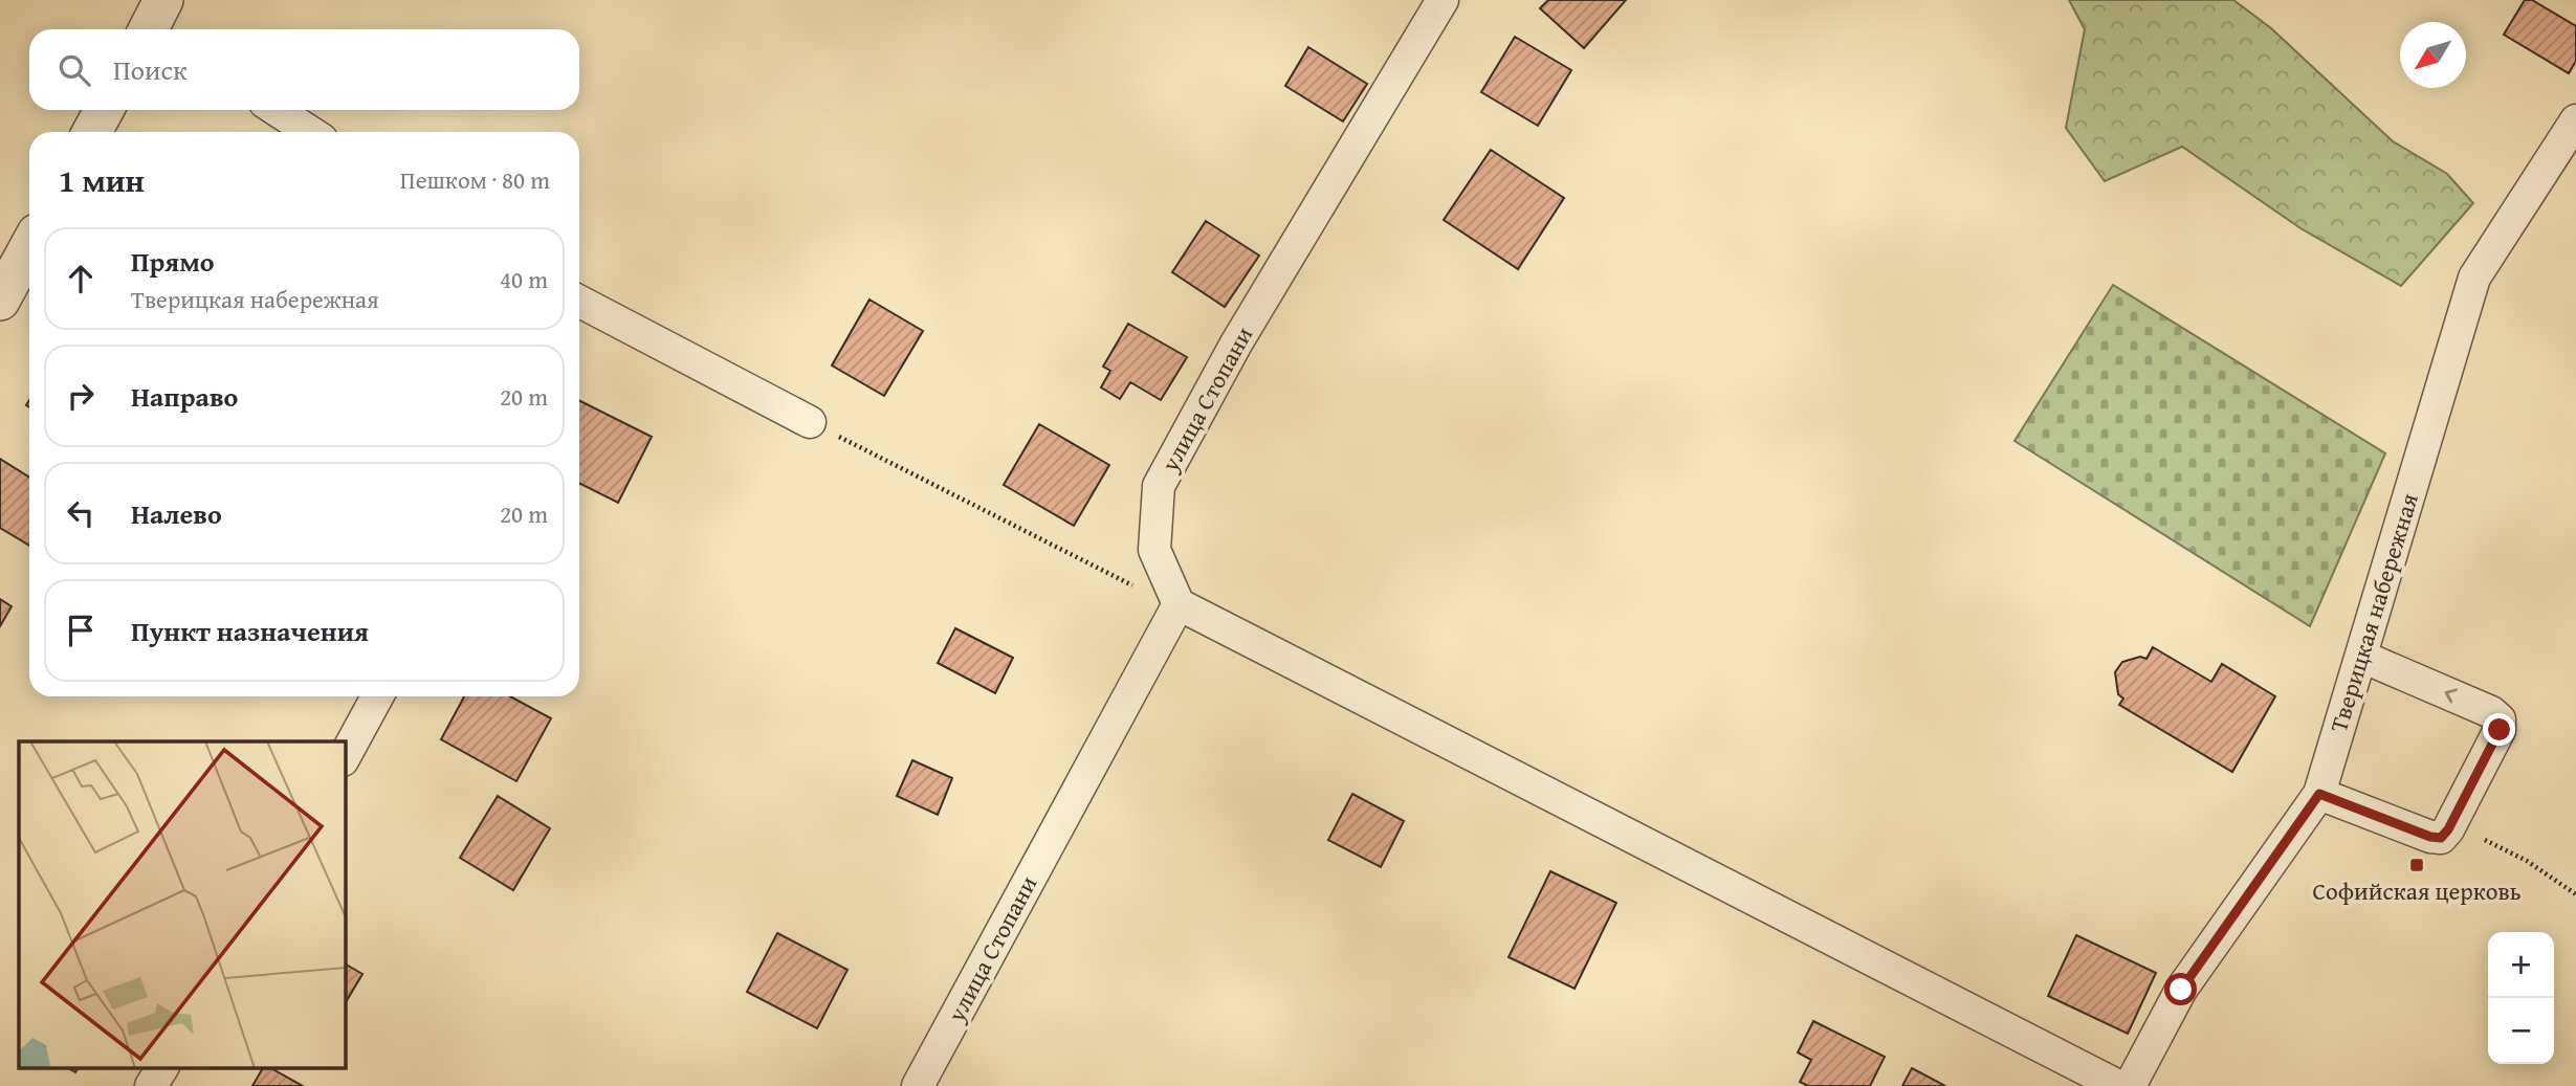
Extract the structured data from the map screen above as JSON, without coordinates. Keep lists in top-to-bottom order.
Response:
{
  "streets": {
    "street": ["улица Стопани", "Тверицкая набережная"]
  },
  "places": {
    "transit": ["Софийская церковь"]
  },
  "north": "bottom left",
  "page": {
    "search": "Поиск",
    "heading": ["1 мин", "Пешком · 80 m"],
    "list": [
      ["Прямо", "Тверицкая набережная", "40 m"],
      ["Направо", "20 m"],
      ["Налево", "20 m"],
      "Пункт назначения"
    ],
    "map_buttons": ["+", "−"]
  }
}
